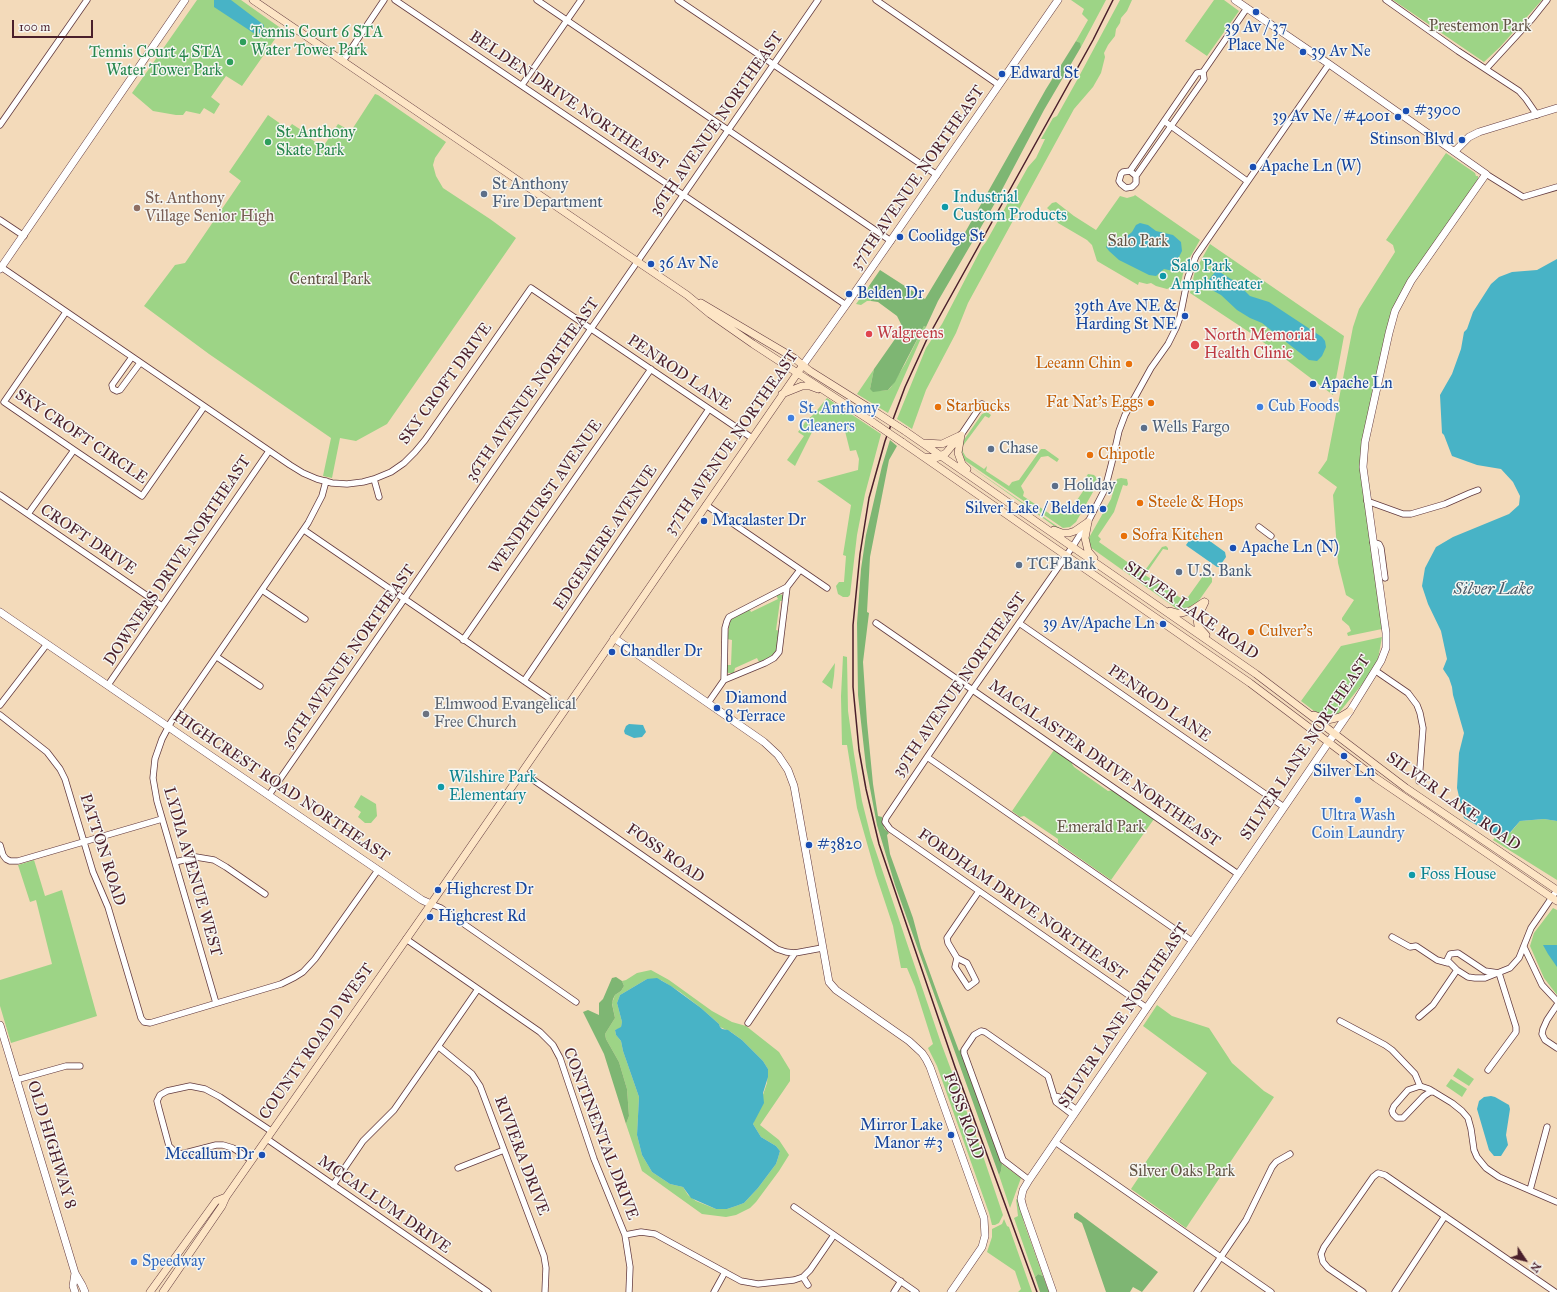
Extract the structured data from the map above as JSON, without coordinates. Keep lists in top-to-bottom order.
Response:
{
  "streets": {
    "main road": ["37TH AVENUE NORTHEAST", "SILVER LAKE ROAD", "COUNTY ROAD D WEST"],
    "street": [
      "BELDEN DRIVE NORTHEAST",
      "36TH AVENUE NORTHEAST",
      "PENROD LANE",
      "SKY CROFT DRIVE",
      "SKY CROFT CIRCLE",
      "WENDHURST AVENUE",
      "EDGEMERE AVENUE",
      "CROFT DRIVE",
      "DOWNERS DRIVE NORTHEAST",
      "39TH AVENUE NORTHEAST",
      "SILVER LANE NORTHEAST",
      "MACALASTER DRIVE NORTHEAST",
      "HIGHCREST ROAD NORTHEAST",
      "PATTON ROAD",
      "FOSS ROAD",
      "LYDIA AVENUE WEST",
      "FORDHAM DRIVE NORTHEAST",
      "CONTINENTAL DRIVE",
      "OLD HIGHWAY 8",
      "RIVIERA DRIVE",
      "MCCALLUM DRIVE"
    ]
  },
  "crossings": [
    ["BELDEN DRIVE NORTHEAST", "36TH AVENUE NORTHEAST"],
    ["BELDEN DRIVE NORTHEAST", "37TH AVENUE NORTHEAST"],
    ["36TH AVENUE NORTHEAST", "PENROD LANE"],
    ["36TH AVENUE NORTHEAST", "SKY CROFT DRIVE"],
    ["36TH AVENUE NORTHEAST", "HIGHCREST ROAD NORTHEAST"],
    ["37TH AVENUE NORTHEAST", "PENROD LANE"],
    ["37TH AVENUE NORTHEAST", "SILVER LAKE ROAD"],
    ["37TH AVENUE NORTHEAST", "HIGHCREST ROAD NORTHEAST"],
    ["37TH AVENUE NORTHEAST", "FOSS ROAD"],
    ["37TH AVENUE NORTHEAST", "COUNTY ROAD D WEST"],
    ["PENROD LANE", "SKY CROFT DRIVE"],
    ["PENROD LANE", "WENDHURST AVENUE"],
    ["PENROD LANE", "EDGEMERE AVENUE"],
    ["PENROD LANE", "39TH AVENUE NORTHEAST"],
    ["PENROD LANE", "SILVER LANE NORTHEAST"],
    ["SKY CROFT DRIVE", "SKY CROFT CIRCLE"],
    ["SKY CROFT DRIVE", "DOWNERS DRIVE NORTHEAST"],
    ["SKY CROFT DRIVE", "LYDIA AVENUE WEST"],
    ["CROFT DRIVE", "DOWNERS DRIVE NORTHEAST"],
    ["DOWNERS DRIVE NORTHEAST", "HIGHCREST ROAD NORTHEAST"],
    ["SILVER LAKE ROAD", "39TH AVENUE NORTHEAST"],
    ["SILVER LAKE ROAD", "SILVER LANE NORTHEAST"],
    ["39TH AVENUE NORTHEAST", "MACALASTER DRIVE NORTHEAST"],
    ["39TH AVENUE NORTHEAST", "FORDHAM DRIVE NORTHEAST"],
    ["SILVER LANE NORTHEAST", "MACALASTER DRIVE NORTHEAST"],
    ["SILVER LANE NORTHEAST", "FORDHAM DRIVE NORTHEAST"],
    ["HIGHCREST ROAD NORTHEAST", "LYDIA AVENUE WEST"],
    ["HIGHCREST ROAD NORTHEAST", "COUNTY ROAD D WEST"],
    ["PATTON ROAD", "LYDIA AVENUE WEST"],
    ["COUNTY ROAD D WEST", "CONTINENTAL DRIVE"],
    ["COUNTY ROAD D WEST", "MCCALLUM DRIVE"]
  ],
  "water": ["Silver Lake"],
  "parks": [
    "Prestemon Park",
    "Salo Park",
    "Central Park",
    "Emerald Park",
    "Silver Oaks Park"
  ],
  "places": [
    "39 Av / 37 Place Ne",
    "Tennis Court 6 STA Water Tower Park",
    "39 Av Ne",
    "Tennis Court 4 STA Water Tower Park",
    "Edward St",
    "#3900",
    "39 Av Ne / #4001",
    "Stinson Blvd",
    "St. Anthony Skate Park",
    "Apache Ln (W)",
    "St Anthony Fire Department",
    "Industrial Custom Products",
    "St. Anthony Village Senior High",
    "Coolidge St",
    "36 Av Ne",
    "Salo Park Amphitheater",
    "Belden Dr",
    "39th Ave NE & Harding St NE",
    "Walgreens",
    "North Memorial Health Clinic",
    "Leeann Chin",
    "Apache Ln",
    "Fat Nat's Eggs",
    "Starbucks",
    "Cub Foods",
    "St. Anthony Cleaners",
    "Wells Fargo",
    "Chase",
    "Chipotle",
    "Holiday",
    "Steele & Hops",
    "Silver Lake / Belden",
    "Macalaster Dr",
    "Sofra Kitchen",
    "Apache Ln (N)",
    "TCF Bank",
    "U.S. Bank",
    "39 Av/Apache Ln",
    "Culver's",
    "Chandler Dr",
    "Diamond 8 Terrace",
    "Elmwood Evangelical Free Church",
    "Silver Ln",
    "Wilshire Park Elementary",
    "Ultra Wash Coin Laundry",
    "#3820",
    "Foss House",
    "Highcrest Dr",
    "Highcrest Rd",
    "Mirror Lake Manor #3",
    "Mccallum Dr",
    "Speedway"
  ],
  "scale_bar": "100 m",
  "north": "bottom right"
}
